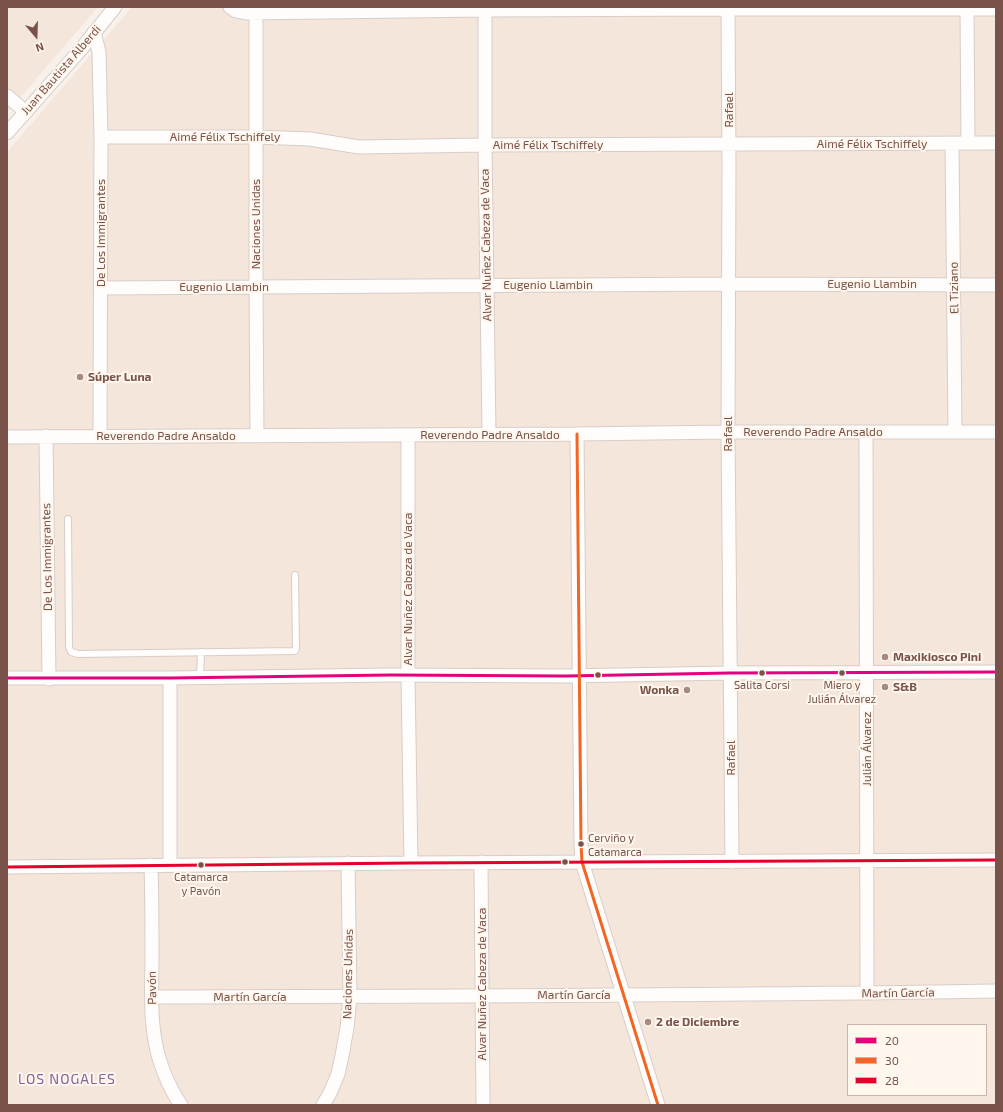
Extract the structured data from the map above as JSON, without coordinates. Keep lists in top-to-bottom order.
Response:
{
  "streets": {
    "street": [
      "Juan Bautista Alberdi",
      "Rafael",
      "Aimé Félix Tschiffely",
      "Naciones Unidas",
      "De Los Immigrantes",
      "Alvar Nuñez Cabeza de Vaca",
      "Eugenio Llambin",
      "El Tiziano",
      "Reverendo Padre Ansaldo",
      "Julián Álvarez",
      "Pavón",
      "Martín García"
    ]
  },
  "crossings": [
    ["Juan Bautista Alberdi", "De Los Immigrantes"],
    ["Rafael", "Aimé Félix Tschiffely"],
    ["Rafael", "Eugenio Llambin"],
    ["Rafael", "Reverendo Padre Ansaldo"],
    ["Aimé Félix Tschiffely", "Naciones Unidas"],
    ["Aimé Félix Tschiffely", "De Los Immigrantes"],
    ["Aimé Félix Tschiffely", "Alvar Nuñez Cabeza de Vaca"],
    ["Aimé Félix Tschiffely", "El Tiziano"],
    ["Naciones Unidas", "Eugenio Llambin"],
    ["Naciones Unidas", "Reverendo Padre Ansaldo"],
    ["Naciones Unidas", "Martín García"],
    ["De Los Immigrantes", "Eugenio Llambin"],
    ["De Los Immigrantes", "Reverendo Padre Ansaldo"],
    ["Alvar Nuñez Cabeza de Vaca", "Eugenio Llambin"],
    ["Alvar Nuñez Cabeza de Vaca", "Reverendo Padre Ansaldo"],
    ["Alvar Nuñez Cabeza de Vaca", "Martín García"],
    ["Eugenio Llambin", "El Tiziano"],
    ["El Tiziano", "Reverendo Padre Ansaldo"],
    ["Reverendo Padre Ansaldo", "Julián Álvarez"],
    ["Julián Álvarez", "Martín García"],
    ["Pavón", "Martín García"]
  ],
  "districts": ["LOS NOGALES"],
  "places": [
    "Súper Luna",
    "Maxikiosco Pini",
    "Salita Corsi",
    "Miero y Julián Álvarez",
    "S&B",
    "Wonka",
    "Cerviño y Catamarca",
    "Catamarca y Pavón",
    "2 de Diciembre"
  ],
  "lines": ["transit line 30", "transit line 20", "transit line 28"],
  "legend": ["20", "30", "28"],
  "north": "bottom"
}
